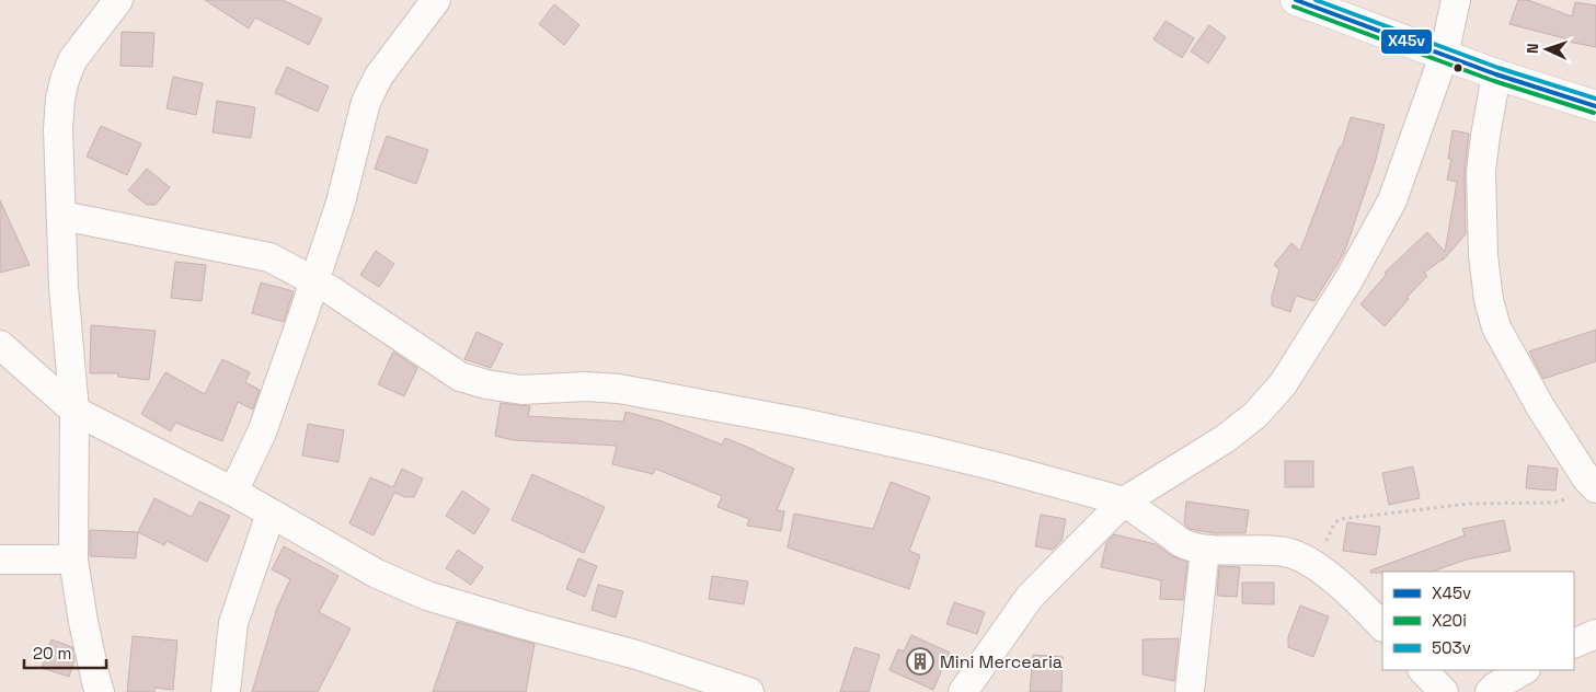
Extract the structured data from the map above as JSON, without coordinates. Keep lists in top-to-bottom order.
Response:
{
  "places": {
    "building": ["Mini Mercearia"]
  },
  "lines": ["transit line X45v", "transit line 503v", "transit line X20i"],
  "legend": ["X45v", "X20i", "503v"],
  "scale_bar": "20 m",
  "north": "left"
}
